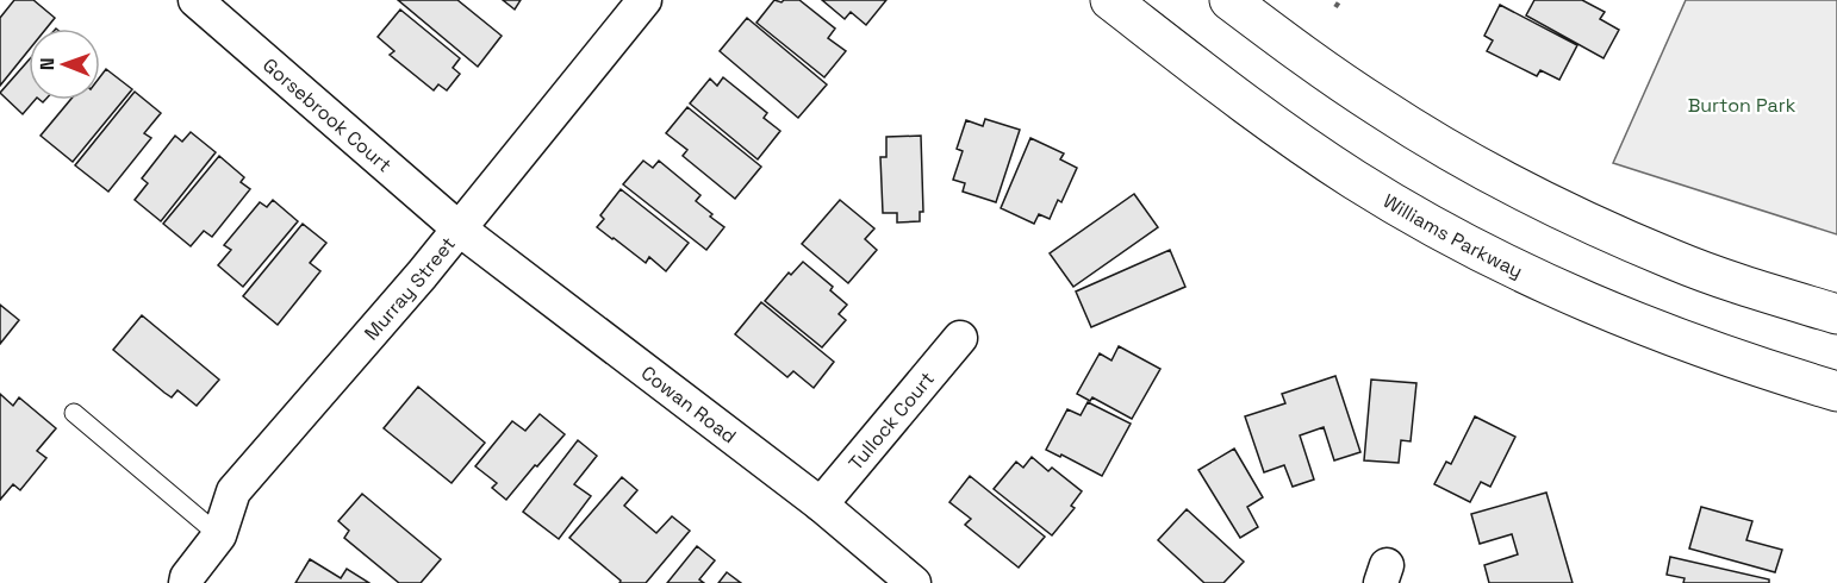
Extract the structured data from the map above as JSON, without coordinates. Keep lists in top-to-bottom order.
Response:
{
  "streets": {
    "main road": ["Williams Parkway"],
    "street": [
      "Gorsebrook Court",
      "Murray Street",
      "Cowan Road",
      "Tullock Court"
    ]
  },
  "crossings": [
    ["Gorsebrook Court", "Murray Street"],
    ["Gorsebrook Court", "Cowan Road"],
    ["Murray Street", "Cowan Road"],
    ["Cowan Road", "Tullock Court"]
  ],
  "parks": ["Burton Park"],
  "north": "left"
}
